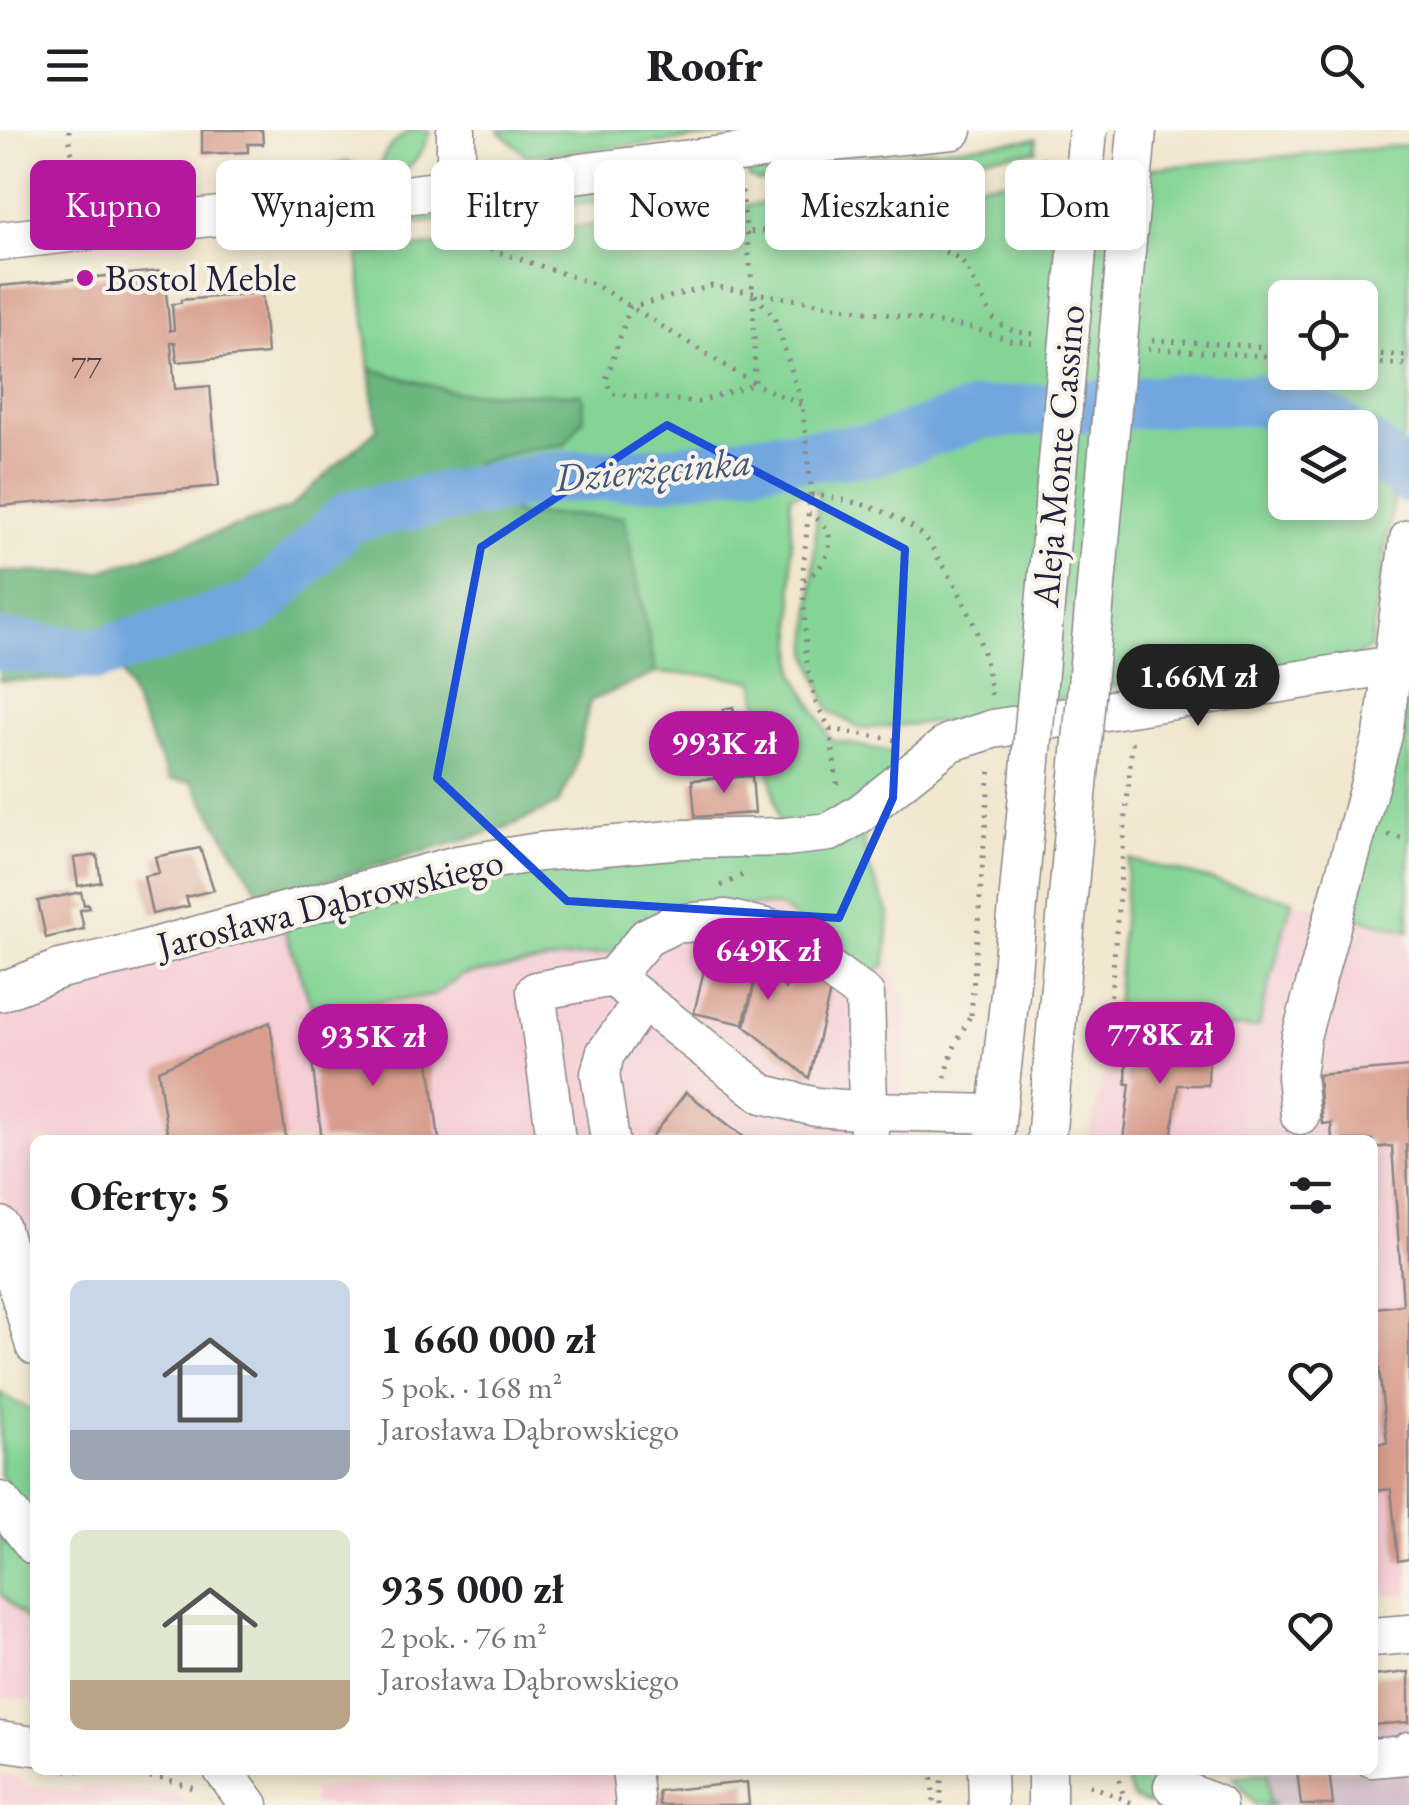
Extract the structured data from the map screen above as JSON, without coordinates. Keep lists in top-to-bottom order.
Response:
{
  "streets": {
    "street": ["Aleja Monte Cassino", "Jarosława Dąbrowskiego"]
  },
  "water": ["Dzierżęcinka"],
  "places": ["Bostol Meble"],
  "house_numbers": ["77"],
  "page": {
    "header": "Roofr",
    "chip": [
      "Kupno",
      "Wynajem",
      "Filtry",
      "Nowe",
      "Mieszkanie",
      "Dom"
    ],
    "price": [
      "1.66M zł",
      "993K zł",
      "649K zł",
      "778K zł",
      "935K zł"
    ],
    "heading": "Oferty: 5",
    "list": [
      {
        "name": "1 660 000 zł",
        "note": "5 pok. · 168 m² · Jarosława Dąbrowskiego"
      },
      {
        "name": "935 000 zł",
        "note": "2 pok. · 76 m² · Jarosława Dąbrowskiego"
      }
    ]
  }
}
